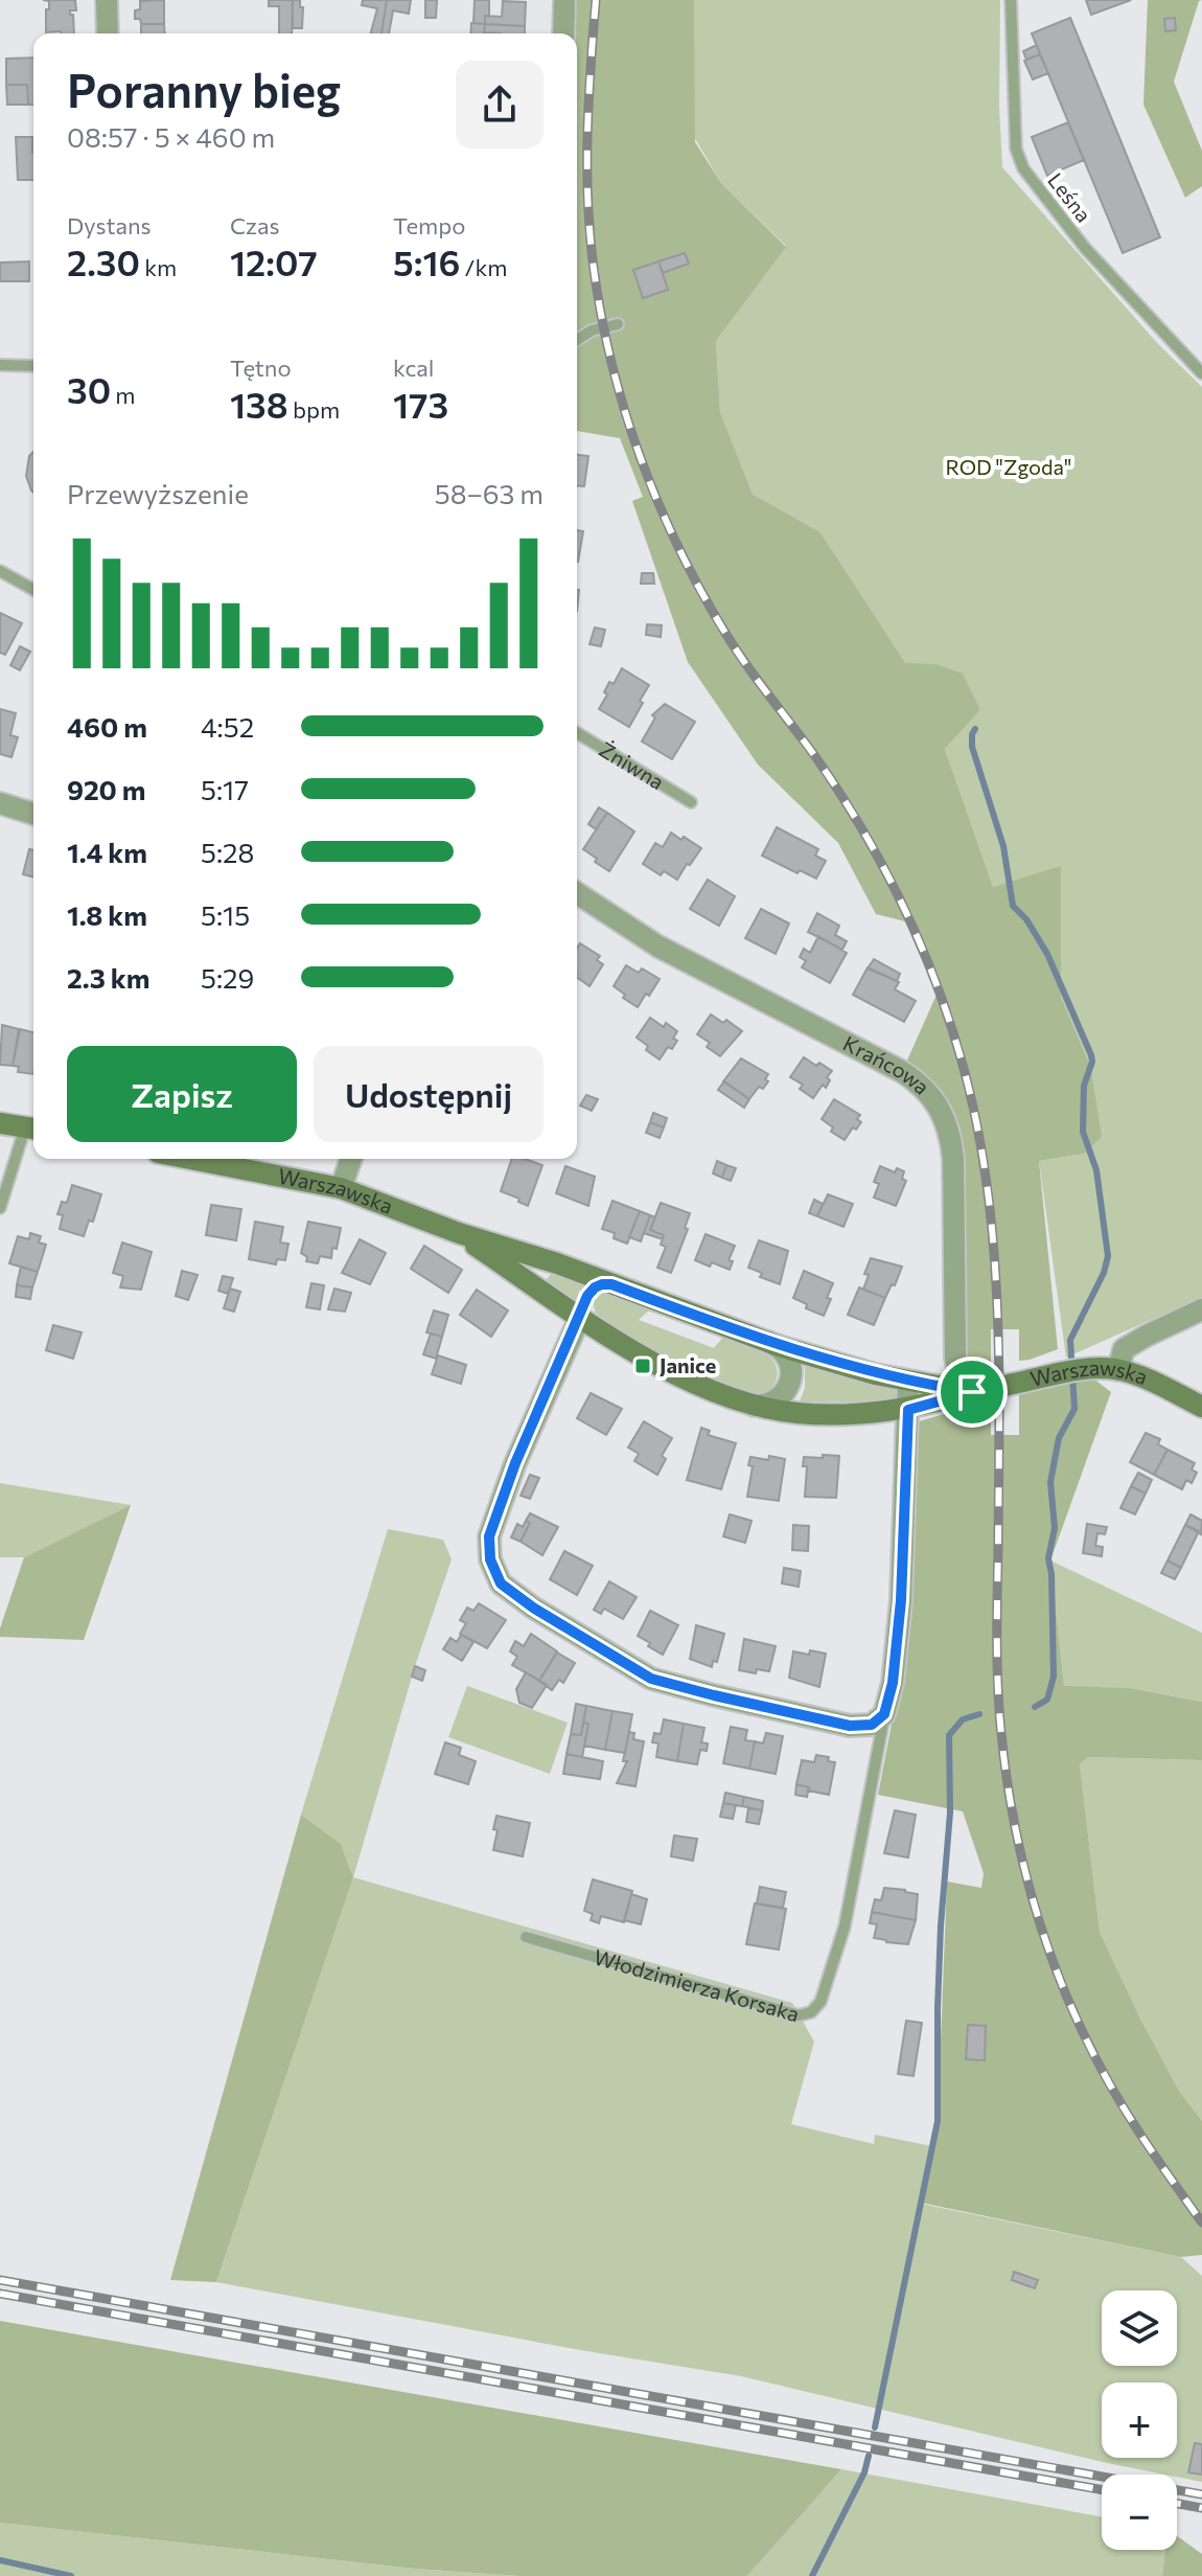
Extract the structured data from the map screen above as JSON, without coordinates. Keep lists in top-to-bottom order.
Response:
{
  "streets": {
    "street": ["Krańcowa", "Warszawska", "Włodzimierza Korsaka"],
    "lane": ["Leśna", "Żniwna"]
  },
  "crossings": [
    ["Krańcowa", "Warszawska"],
    ["Warszawska", "Włodzimierza Korsaka"]
  ],
  "parks": ["ROD \"Zgoda\""],
  "places": {
    "transit": ["Janice"]
  },
  "page": {
    "heading": ["Poranny bieg", "08:57 · 5 × 460 m"],
    "stats": [
      ["Dystans", "2.30 km"],
      ["Czas", "12:07"],
      ["Tempo", "5:16 /km"],
      ["30 m"],
      ["Tętno", "138 bpm"],
      ["kcal", "173"]
    ],
    "chart": ["Przewyższenie", "58–63 m"],
    "list": [
      {
        "name": "460 m",
        "note": "4:52"
      },
      {
        "name": "920 m",
        "note": "5:17"
      },
      {
        "name": "1.4 km",
        "note": "5:28"
      },
      {
        "name": "1.8 km",
        "note": "5:15"
      },
      {
        "name": "2.3 km",
        "note": "5:29"
      }
    ],
    "buttons": ["Zapisz", "Udostępnij"],
    "map_buttons": ["+", "−"]
  }
}
